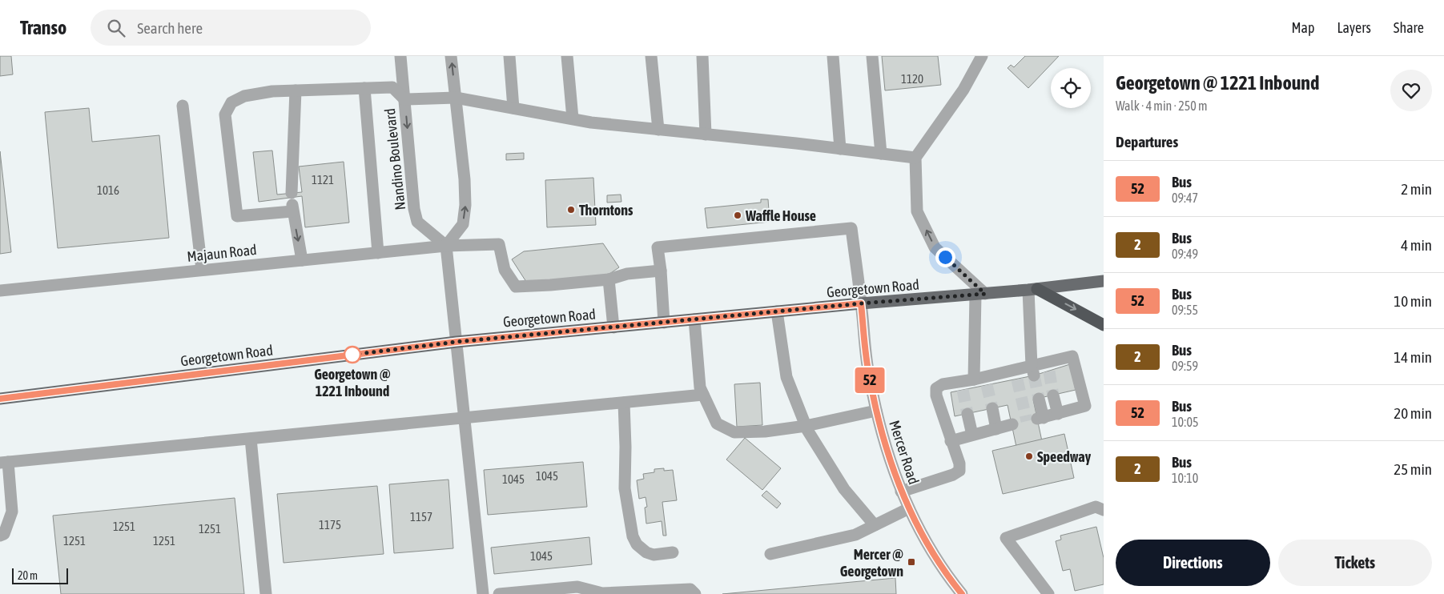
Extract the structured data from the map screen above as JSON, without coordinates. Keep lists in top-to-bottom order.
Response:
{
  "streets": {
    "main road": ["Georgetown Road"],
    "street": ["Nandino Boulevard", "Majaun Road", "Mercer Road"]
  },
  "crossings": [
    ["Nandino Boulevard", "Majaun Road"],
    ["Georgetown Road", "Mercer Road"]
  ],
  "places": {
    "other": [
      "Thorntons",
      "Waffle House",
      "Georgetown @ 1221 Inbound",
      "Speedway"
    ],
    "transit": ["Mercer @ Georgetown"]
  },
  "lines": ["bus line 52"],
  "house_numbers": [
    "1120",
    "1121",
    "1016",
    "1045",
    "1045",
    "1157",
    "1175",
    "1251",
    "1251",
    "1251",
    "1251",
    "1045"
  ],
  "scale_bar": "20 m",
  "page": {
    "header": "Transo",
    "search": "Search here",
    "nav": ["Map", "Layers", "Share"],
    "on_map": "52",
    "heading": [
      ["Georgetown @ 1221 Inbound", "Walk · 4 min · 250 m"],
      "Departures"
    ],
    "list": [
      {
        "mark": "52",
        "name": "Bus",
        "note": "09:47",
        "value": "2 min"
      },
      {
        "mark": "2",
        "name": "Bus",
        "note": "09:49",
        "value": "4 min"
      },
      {
        "mark": "52",
        "name": "Bus",
        "note": "09:55",
        "value": "10 min"
      },
      {
        "mark": "2",
        "name": "Bus",
        "note": "09:59",
        "value": "14 min"
      },
      {
        "mark": "52",
        "name": "Bus",
        "note": "10:05",
        "value": "20 min"
      },
      {
        "mark": "2",
        "name": "Bus",
        "note": "10:10",
        "value": "25 min"
      }
    ],
    "buttons": ["Directions", "Tickets"],
    "scale": "20 m"
  }
}
